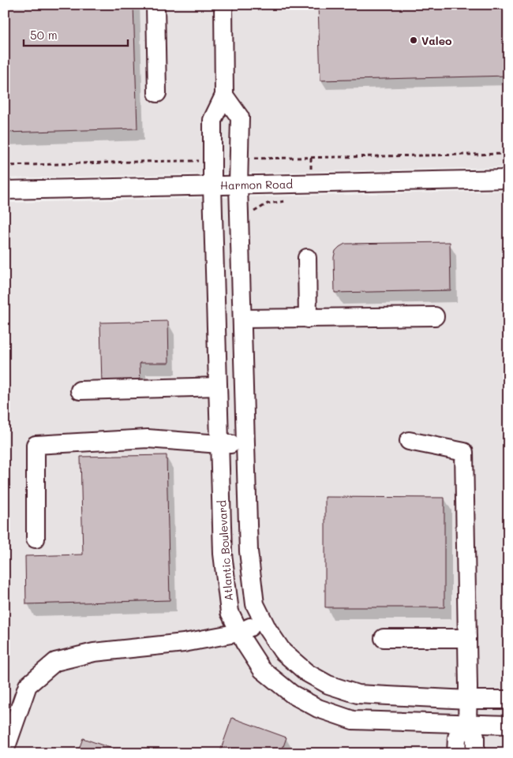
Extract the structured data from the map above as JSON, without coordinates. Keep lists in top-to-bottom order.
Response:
{
  "streets": {
    "street": ["Harmon Road", "Atlantic Boulevard"]
  },
  "crossings": [
    ["Harmon Road", "Atlantic Boulevard"]
  ],
  "places": ["Valeo"],
  "scale_bar": "50 m"
}
